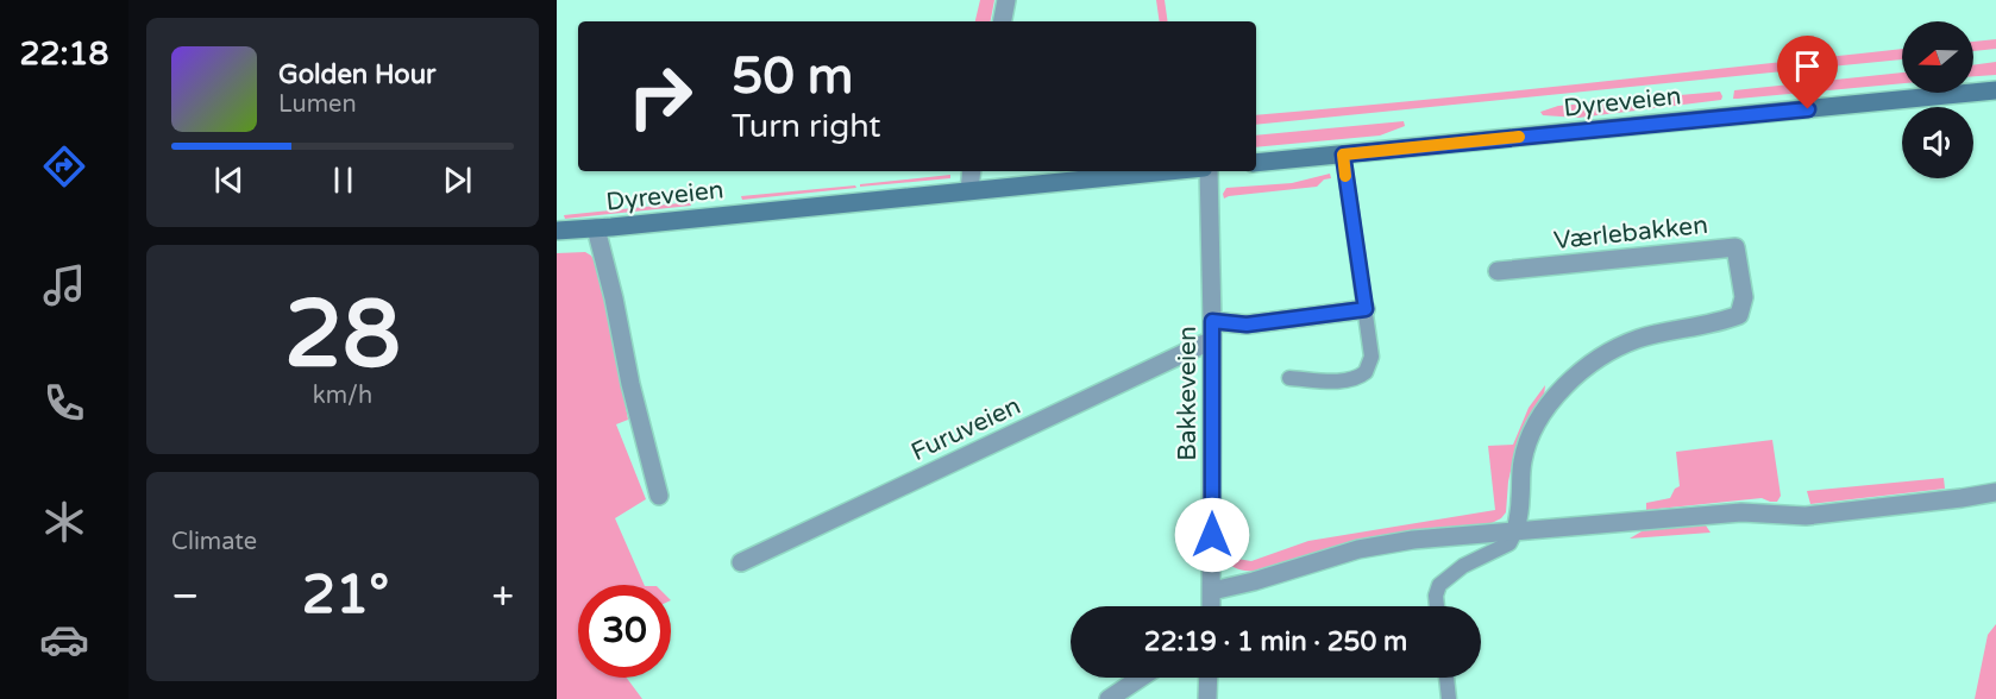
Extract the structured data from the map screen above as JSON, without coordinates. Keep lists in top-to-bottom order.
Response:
{
  "streets": {
    "main road": ["Dyreveien"],
    "street": ["Værlebakken", "Bakkeveien", "Furuveien"]
  },
  "crossings": [
    ["Bakkeveien", "Furuveien"]
  ],
  "north": "left",
  "page": {
    "tabs": "22:18",
    "turn": ["50 m", "Turn right"],
    "song": ["Golden Hour", "Lumen"],
    "tile": [
      ["28", "km/h"],
      "Climate"
    ],
    "heat": ["−", "21°", "+"],
    "limit": "30",
    "trip": "22:19 · 1 min · 250 m"
  }
}
